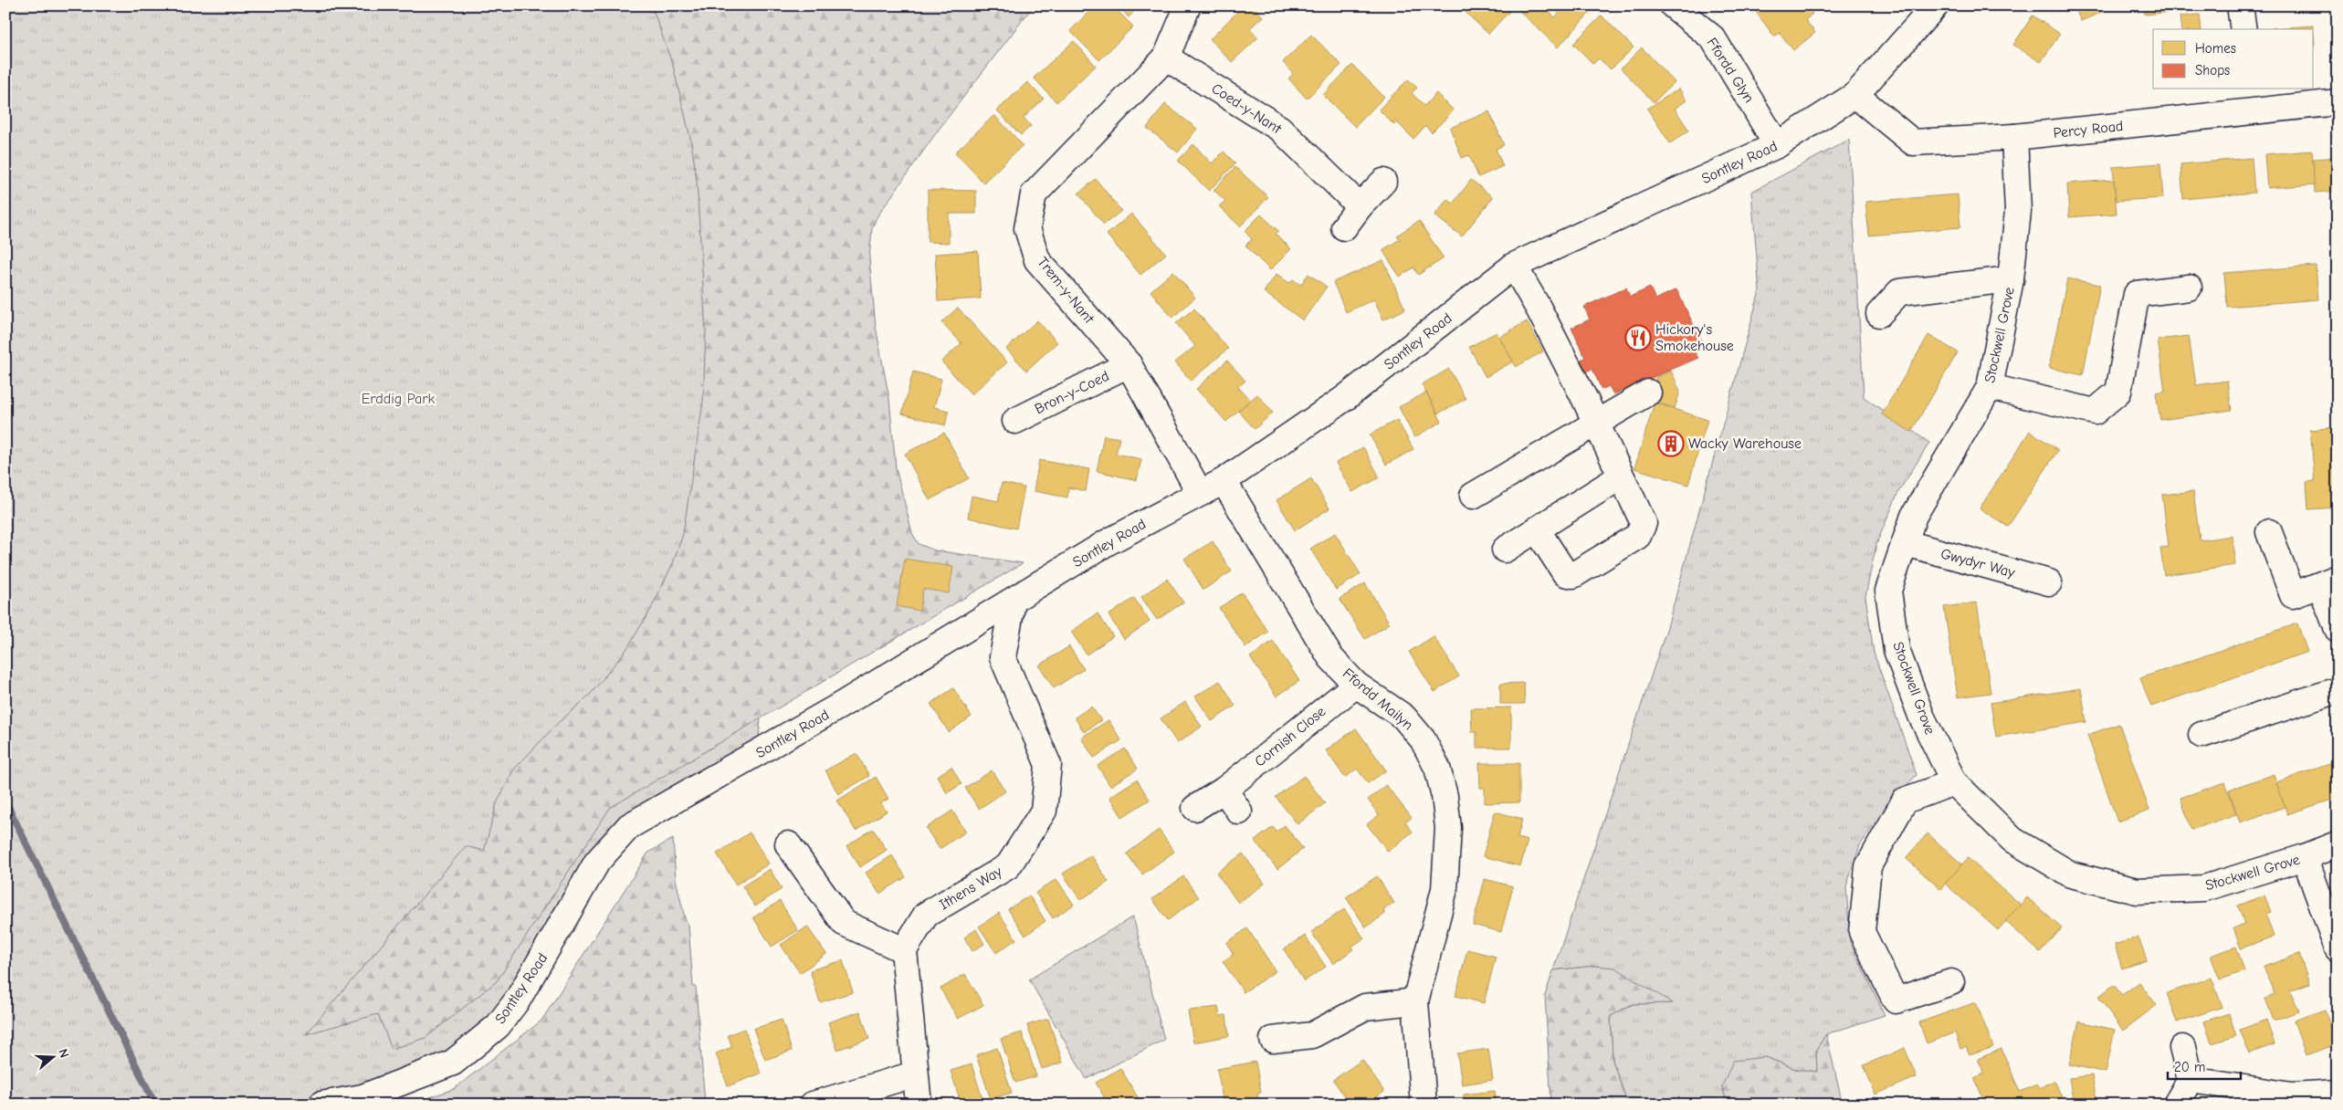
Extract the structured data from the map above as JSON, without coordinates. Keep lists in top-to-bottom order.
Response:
{
  "streets": {
    "street": [
      "Ffordd Glyn",
      "Coed-y-Nant",
      "Percy Road",
      "Sontley Road",
      "Trem-y-Nant",
      "Stockwell Grove",
      "Bron-y-Coed",
      "Gwydyr Way",
      "Ffordd Mailyn",
      "Cornish Close",
      "Ithens Way"
    ]
  },
  "crossings": [
    ["Ffordd Glyn", "Sontley Road"],
    ["Coed-y-Nant", "Trem-y-Nant"],
    ["Percy Road", "Sontley Road"],
    ["Percy Road", "Stockwell Grove"],
    ["Sontley Road", "Trem-y-Nant"],
    ["Sontley Road", "Ffordd Mailyn"],
    ["Sontley Road", "Ithens Way"],
    ["Trem-y-Nant", "Bron-y-Coed"],
    ["Stockwell Grove", "Gwydyr Way"],
    ["Ffordd Mailyn", "Cornish Close"]
  ],
  "parks": ["Erddig Park"],
  "places": {
    "restaurant": ["Hickory's Smokehouse"],
    "building": ["Wacky Warehouse"]
  },
  "legend": ["Homes", "Shops"],
  "scale_bar": "20 m",
  "north": "right"
}
